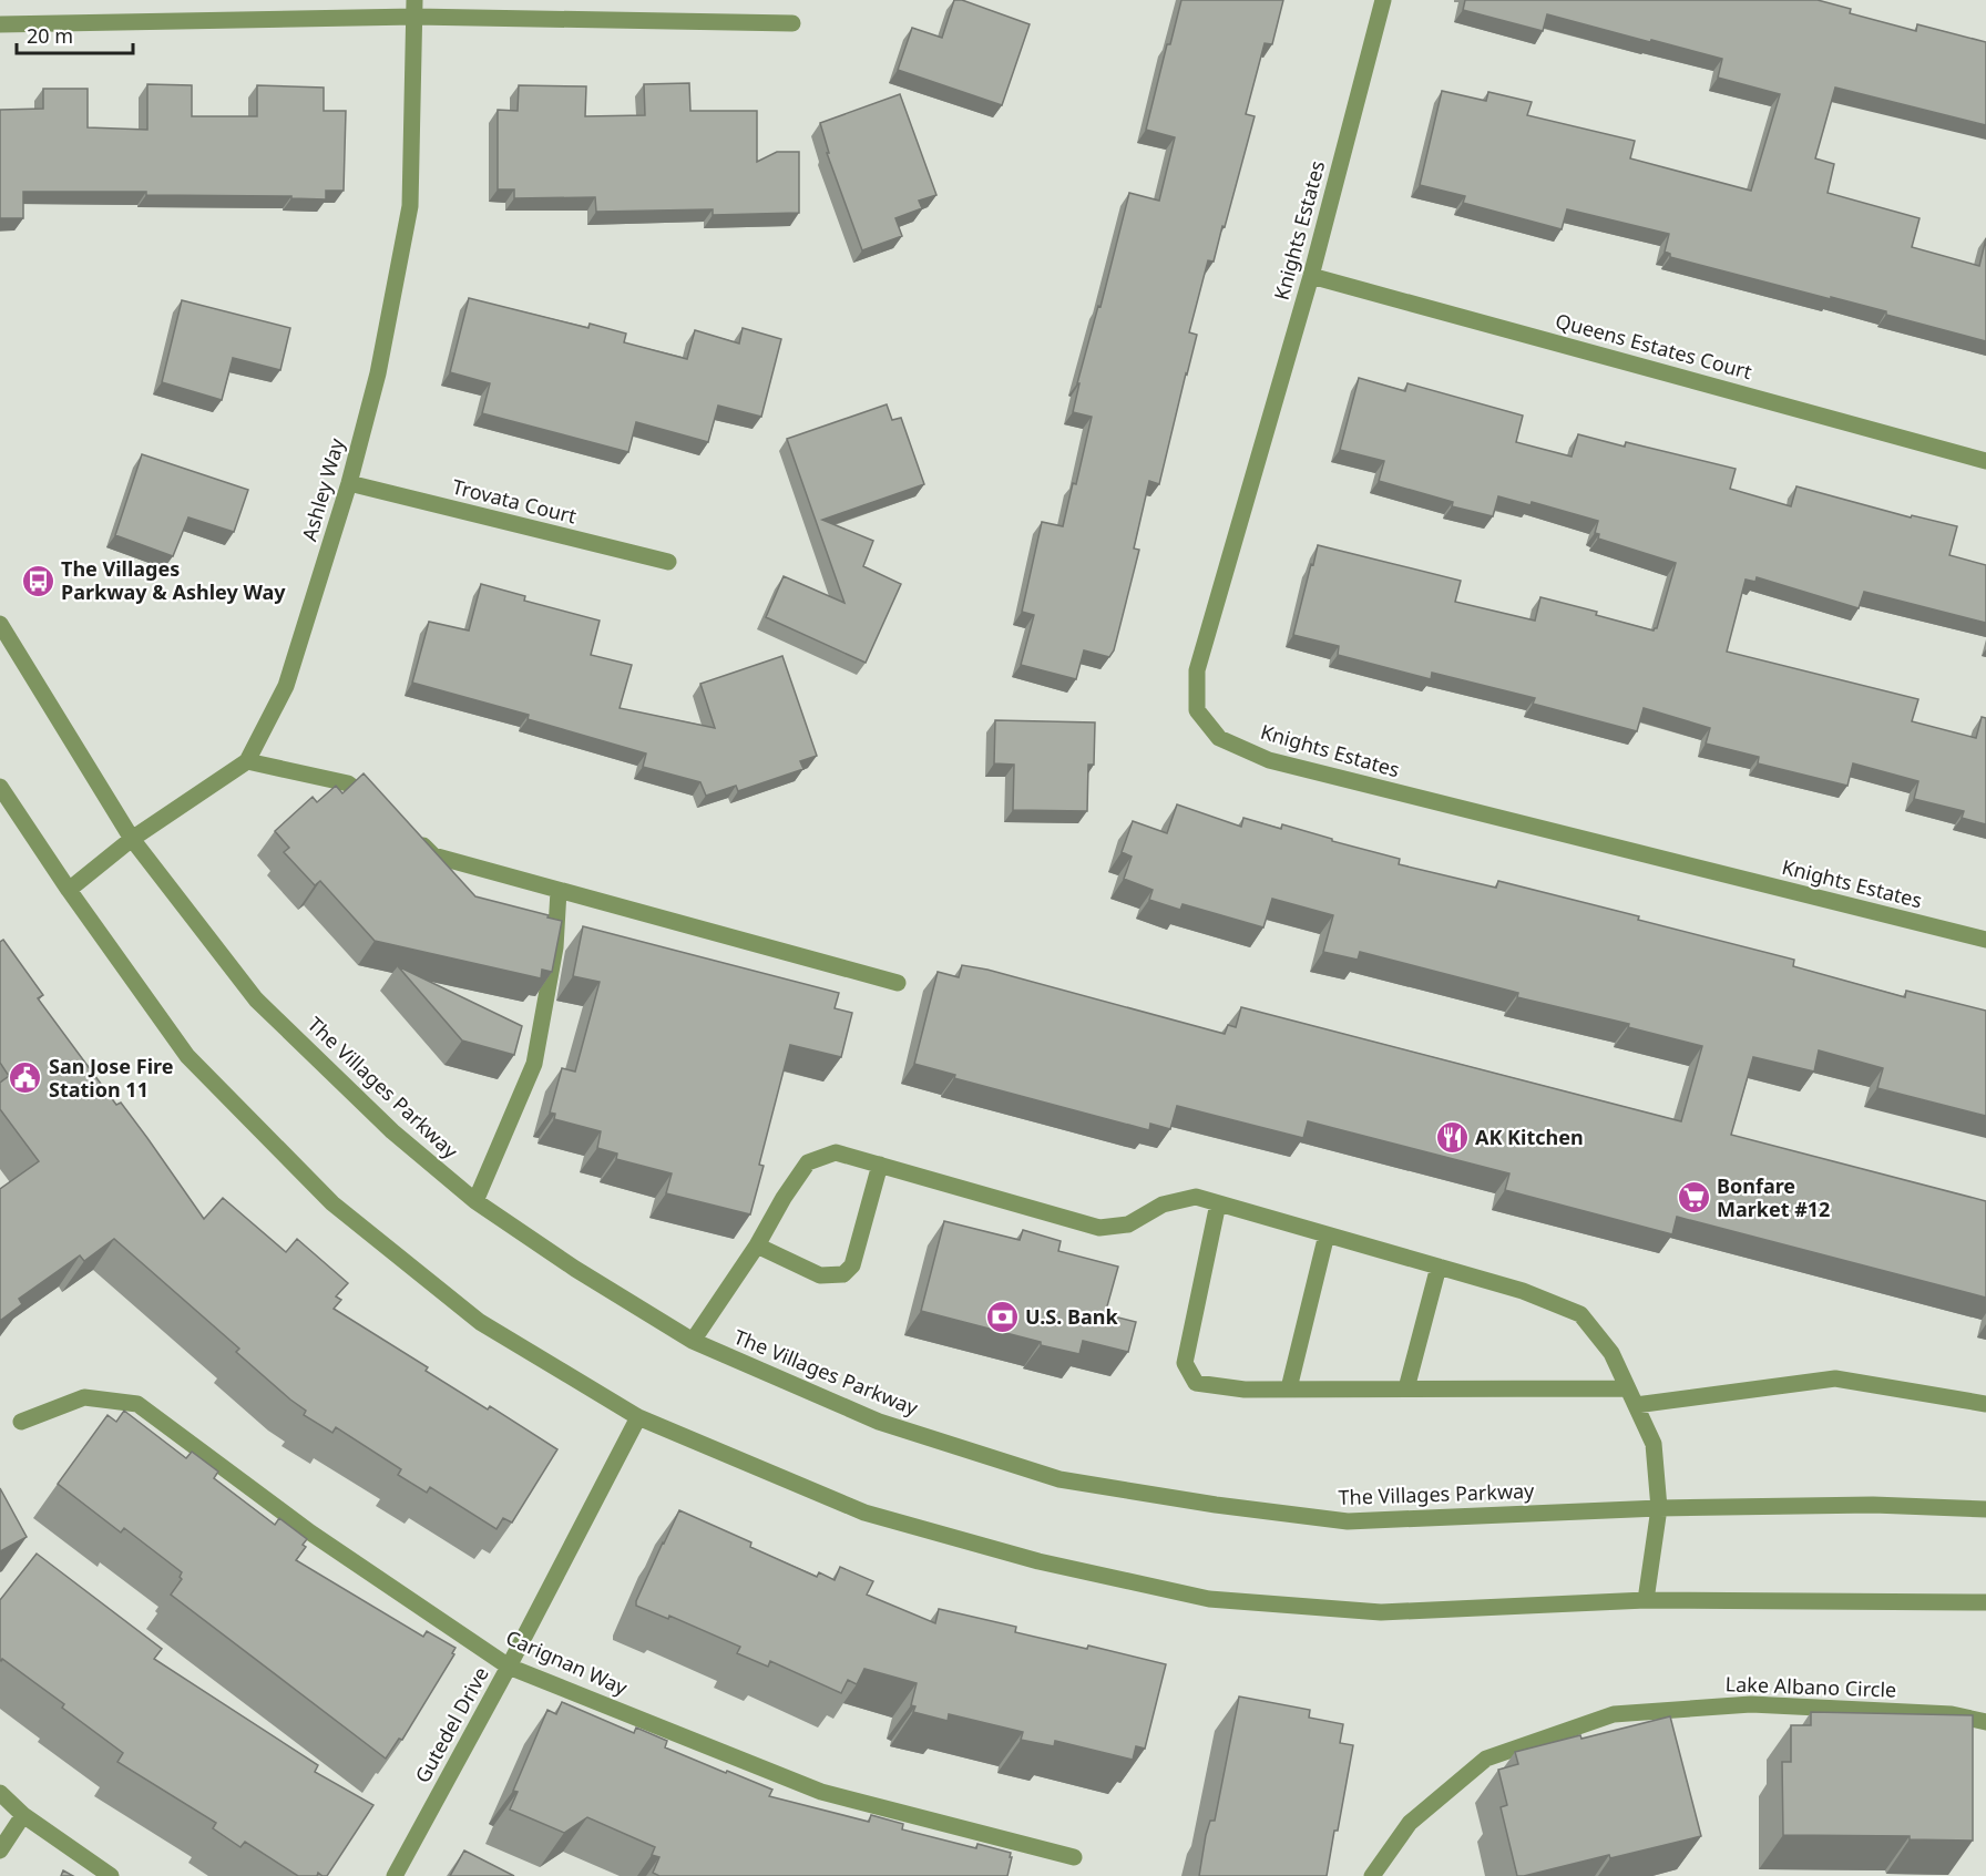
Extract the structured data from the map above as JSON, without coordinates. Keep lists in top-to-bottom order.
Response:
{
  "streets": {
    "street": [
      "Knights Estates",
      "Queens Estates Court",
      "Ashley Way",
      "Trovata Court",
      "The Villages Parkway",
      "Carignan Way",
      "Lake Albano Circle",
      "Gutedel Drive"
    ]
  },
  "crossings": [
    ["Knights Estates", "Queens Estates Court"],
    ["Ashley Way", "Trovata Court"],
    ["Ashley Way", "The Villages Parkway"],
    ["Carignan Way", "Gutedel Drive"]
  ],
  "places": {
    "bus stop": ["The Villages Parkway & Ashley Way"],
    "public building": ["San Jose Fire Station 11"],
    "restaurant": ["AK Kitchen"],
    "supermarket": ["Bonfare Market #12"],
    "bank": ["U.S. Bank"]
  },
  "scale_bar": "20 m"
}
